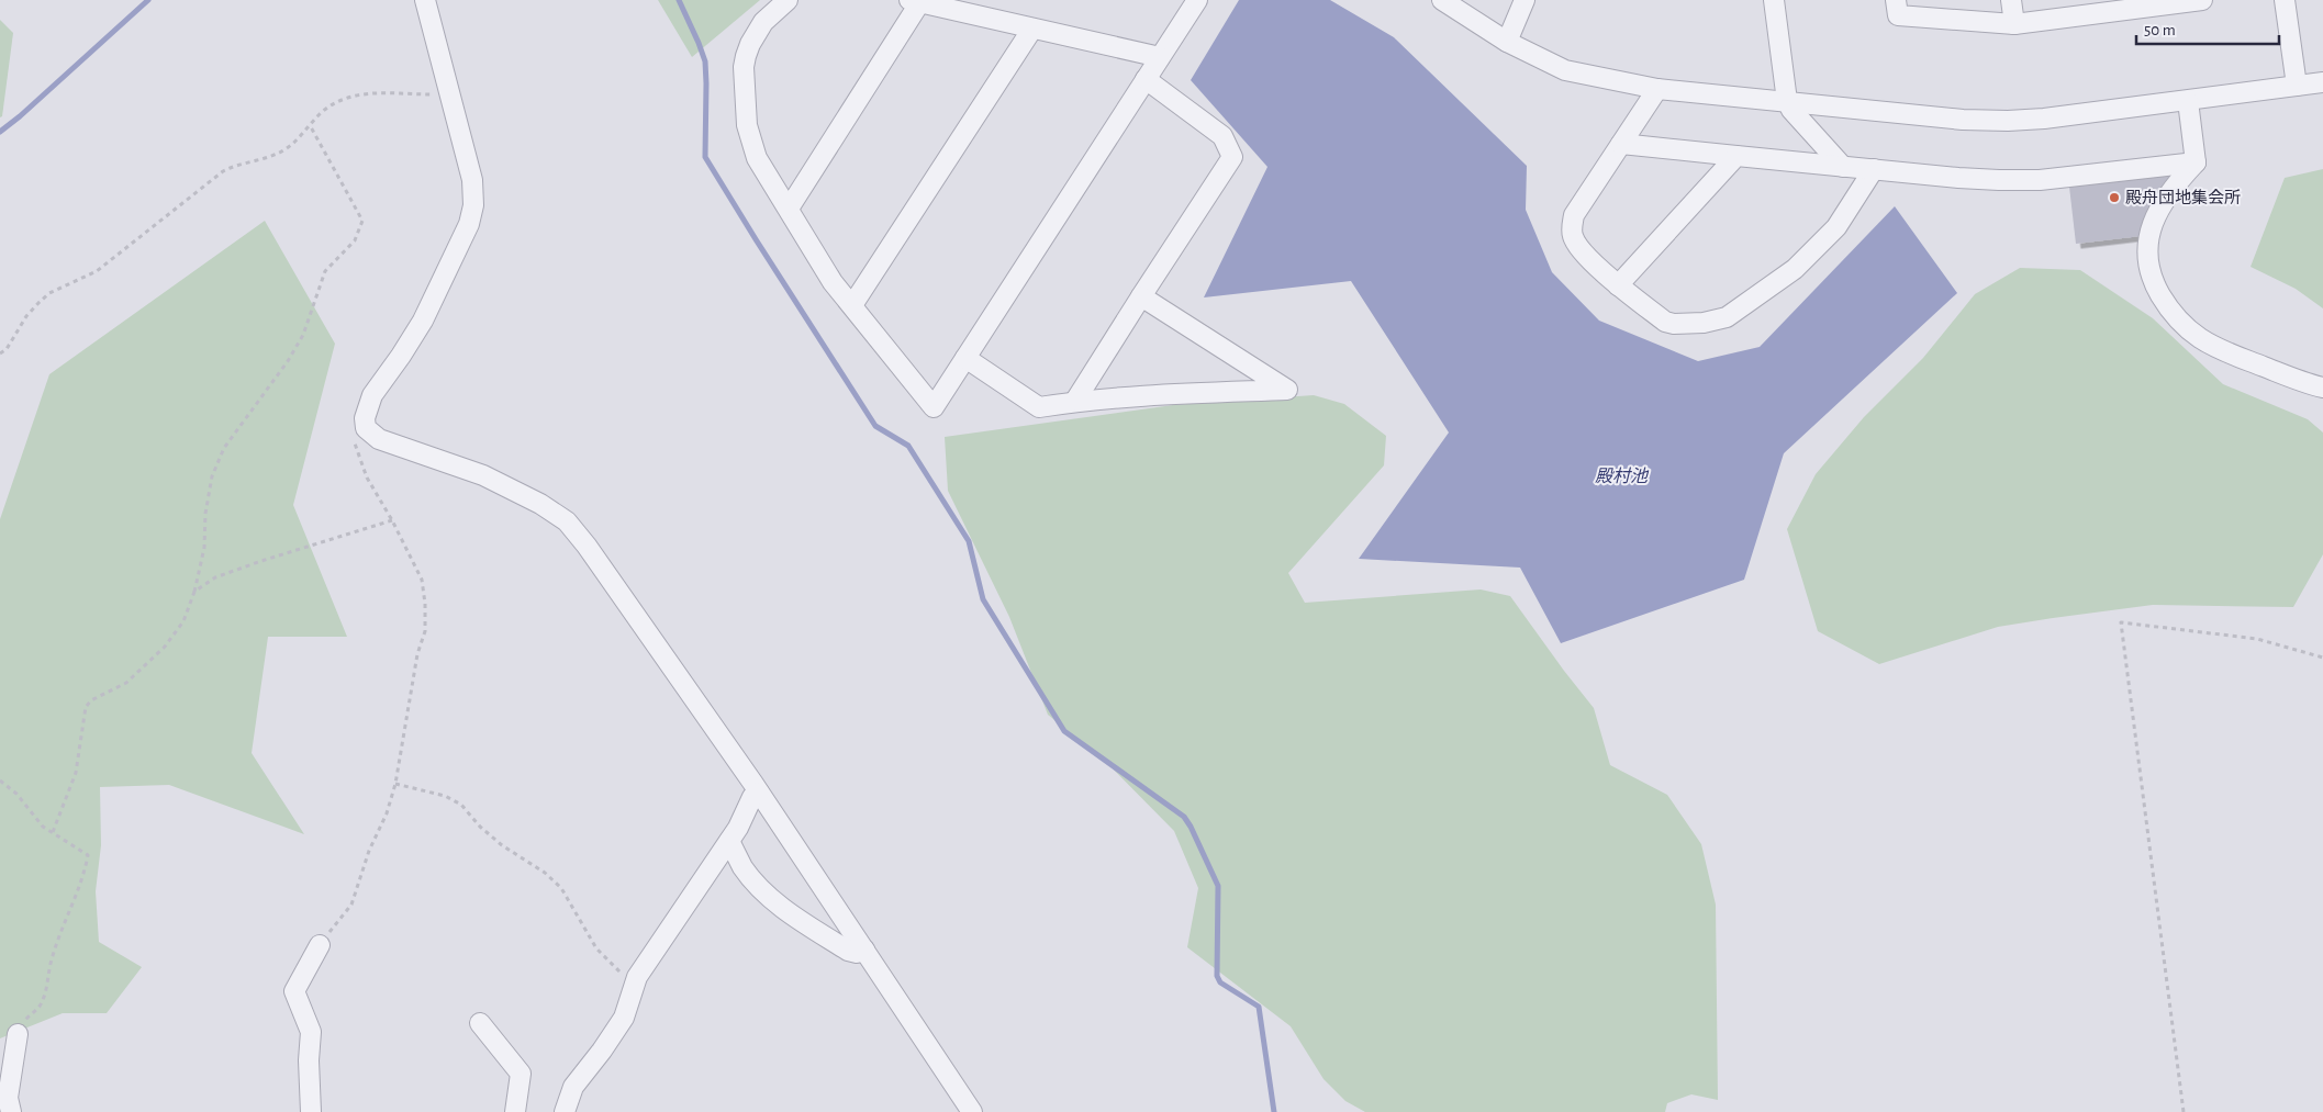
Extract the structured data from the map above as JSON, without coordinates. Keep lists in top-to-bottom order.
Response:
{
  "water": ["殿村池"],
  "places": ["殿舟団地集会所"],
  "scale_bar": "50 m"
}
